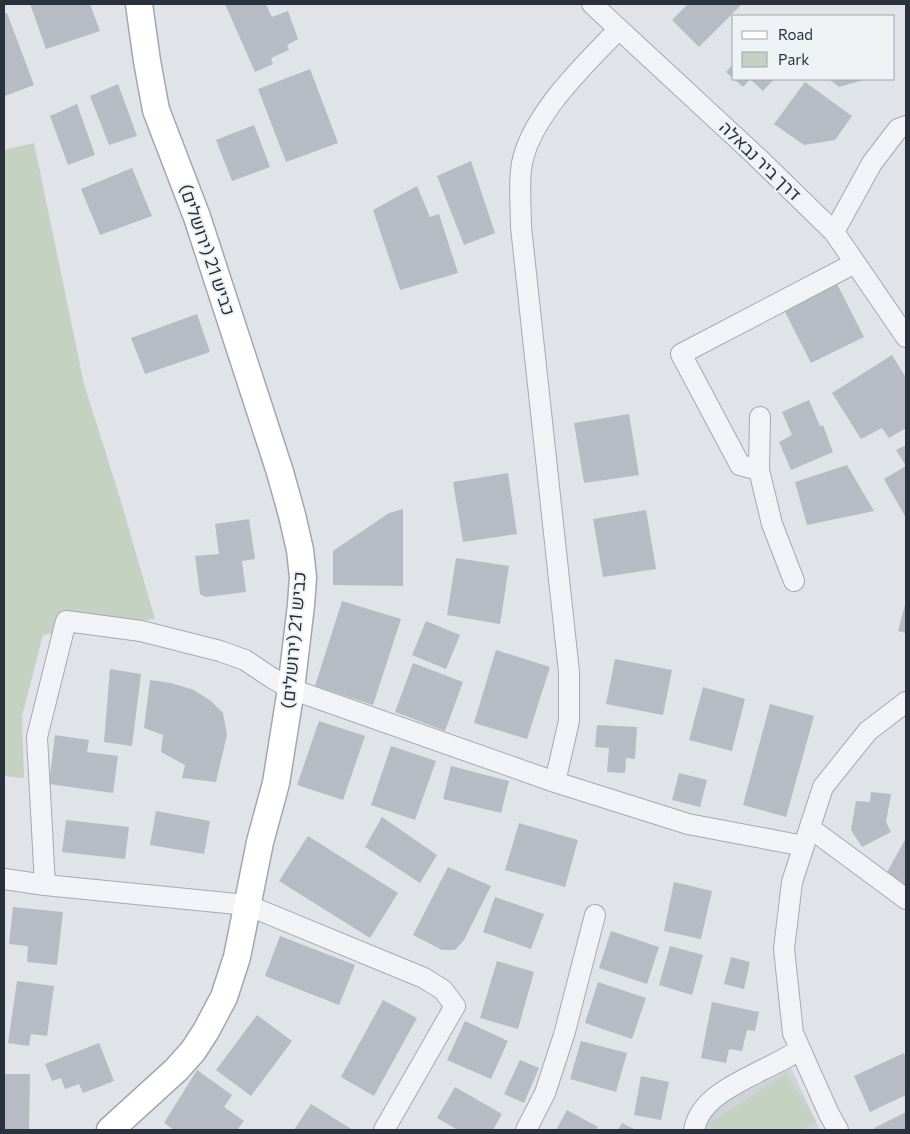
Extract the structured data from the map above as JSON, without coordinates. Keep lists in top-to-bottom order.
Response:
{
  "streets": {
    "main road": ["כביש 21 (ירושלים)"],
    "street": ["דרך ביר נבאלה"]
  },
  "legend": ["Road", "Park"]
}
